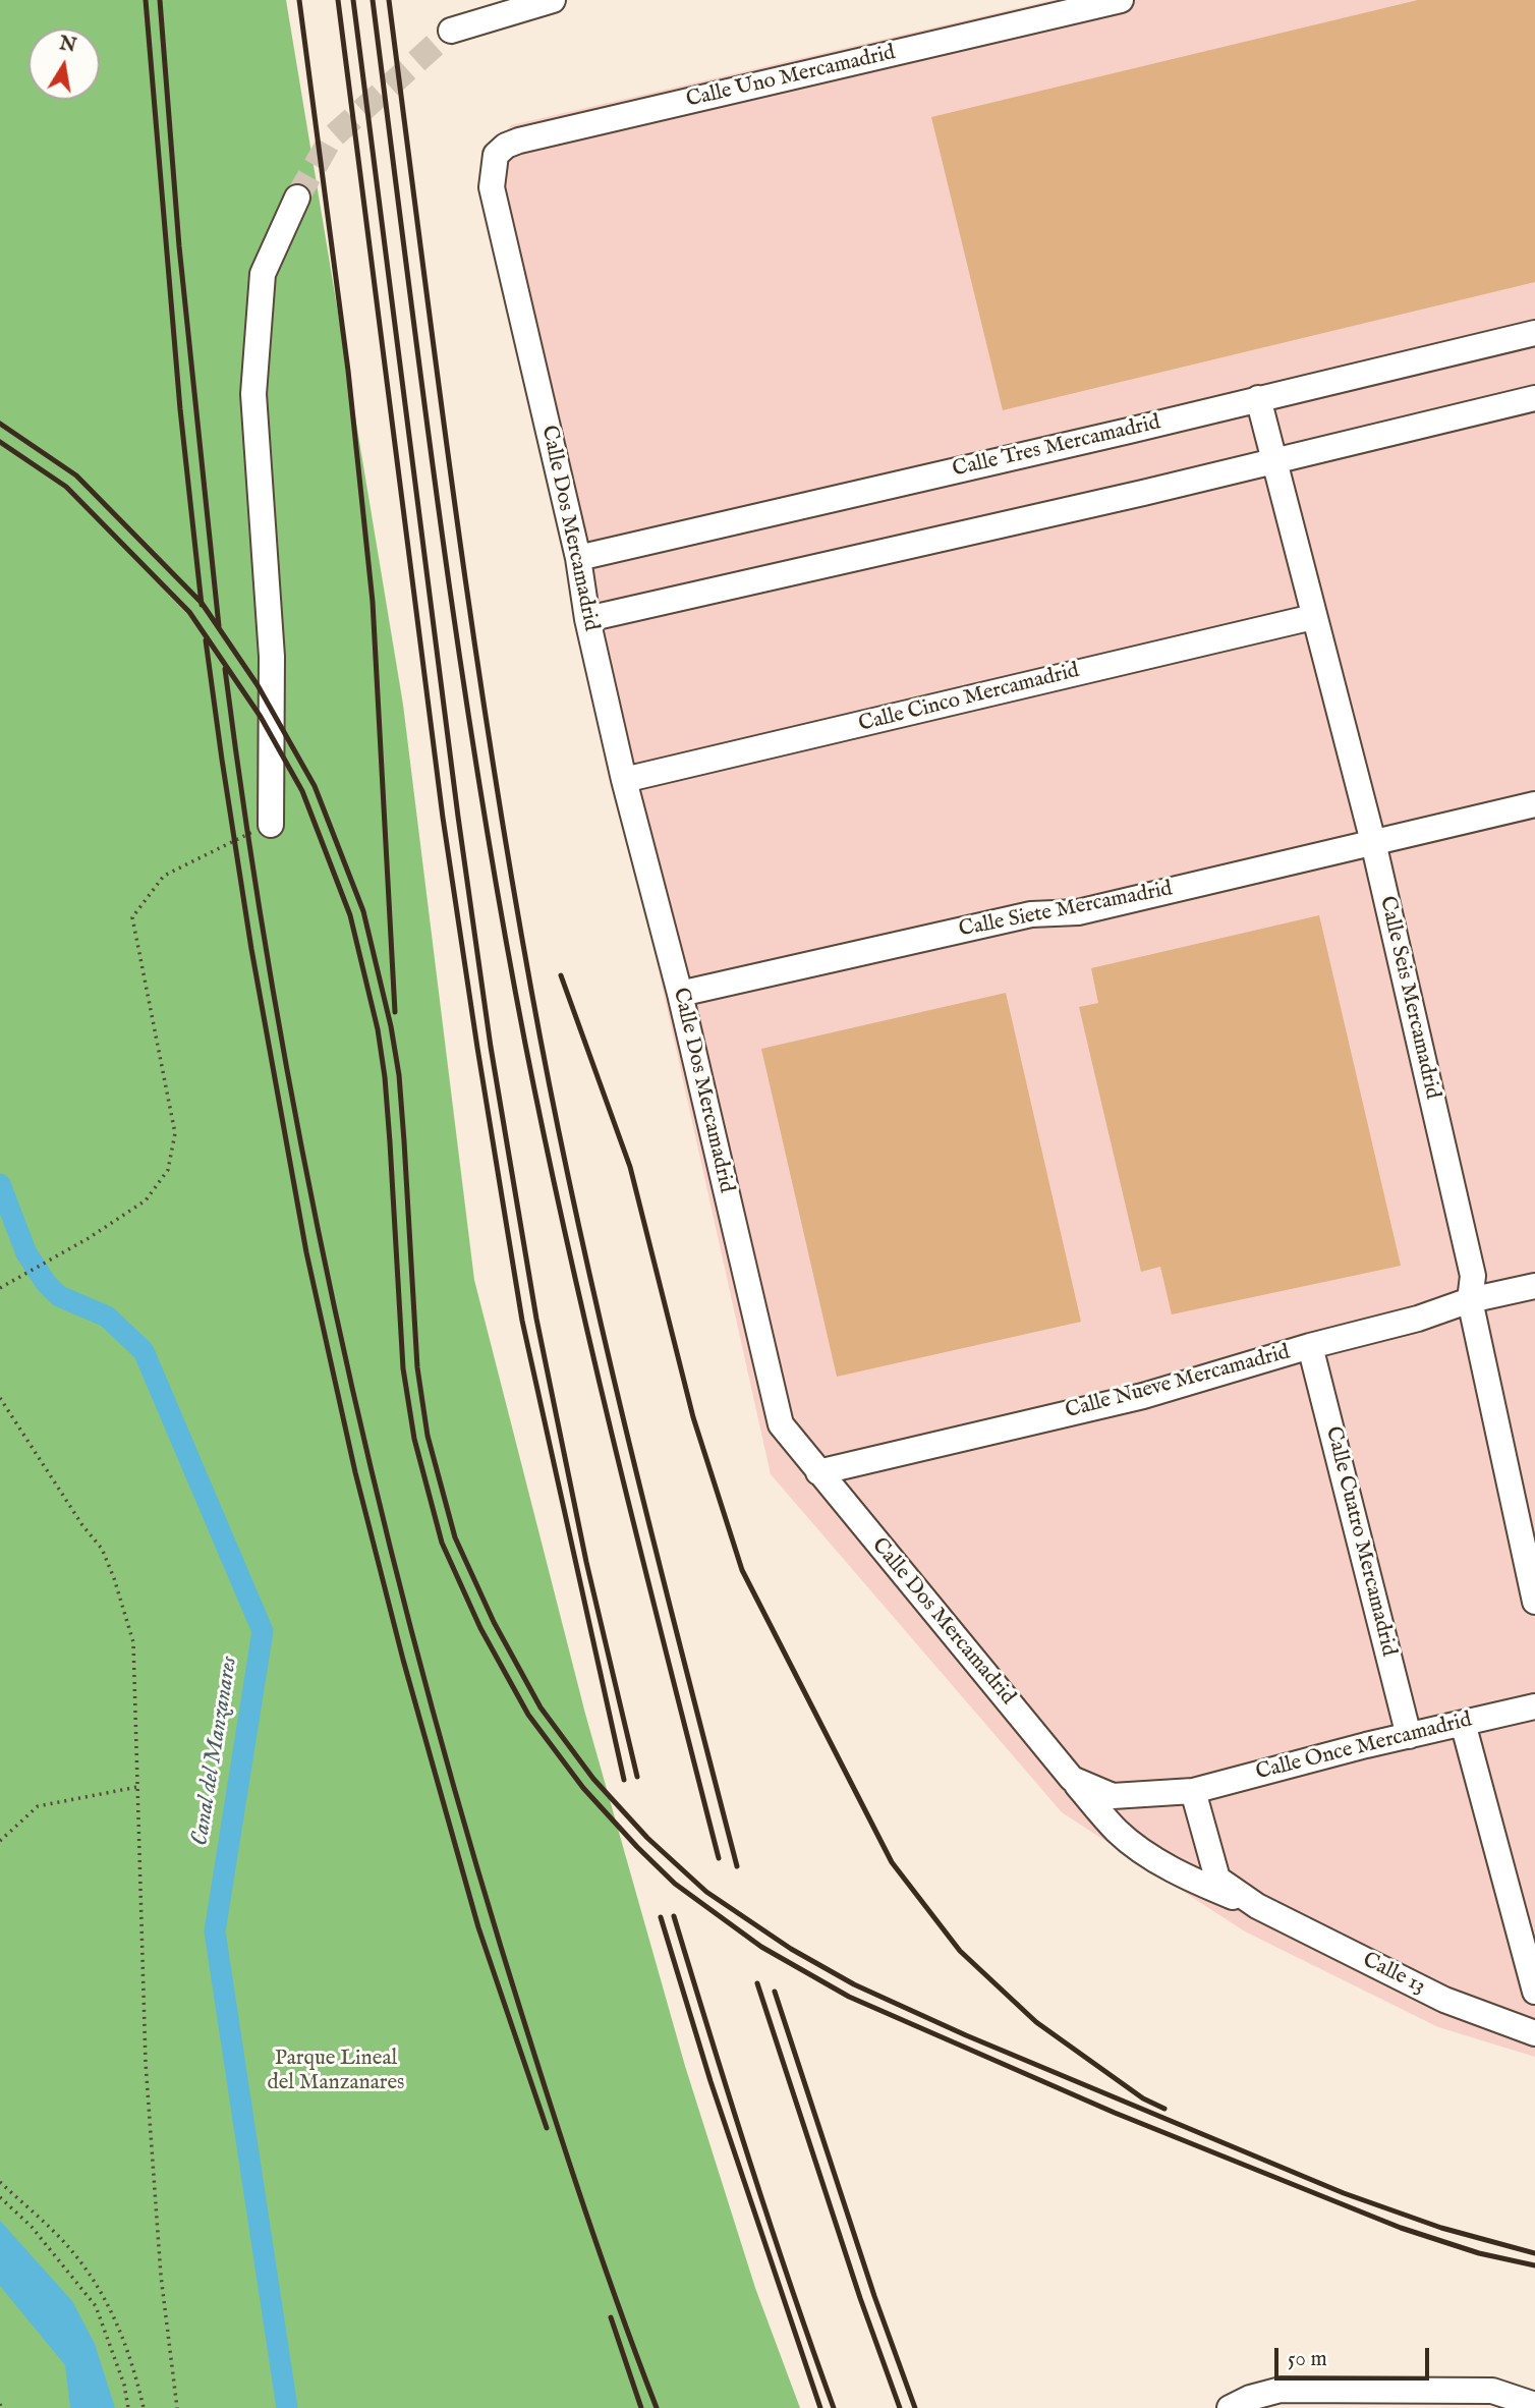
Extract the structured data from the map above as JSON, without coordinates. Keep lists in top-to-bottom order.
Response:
{
  "streets": {
    "lane": [
      "Calle Uno Mercamadrid",
      "Calle Tres Mercamadrid",
      "Calle Dos Mercamadrid",
      "Calle Cinco Mercamadrid",
      "Calle Siete Mercamadrid",
      "Calle Seis Mercamadrid",
      "Calle Nueve Mercamadrid",
      "Calle Cuatro Mercamadrid",
      "Calle Once Mercamadrid",
      "Calle 13"
    ]
  },
  "crossings": [
    ["Calle Uno Mercamadrid", "Calle Dos Mercamadrid"],
    ["Calle Tres Mercamadrid", "Calle Dos Mercamadrid"],
    ["Calle Tres Mercamadrid", "Calle Seis Mercamadrid"],
    ["Calle Dos Mercamadrid", "Calle Cinco Mercamadrid"],
    ["Calle Dos Mercamadrid", "Calle Siete Mercamadrid"],
    ["Calle Dos Mercamadrid", "Calle Nueve Mercamadrid"],
    ["Calle Dos Mercamadrid", "Calle Once Mercamadrid"],
    ["Calle Dos Mercamadrid", "Calle 13"],
    ["Calle Cinco Mercamadrid", "Calle Seis Mercamadrid"],
    ["Calle Siete Mercamadrid", "Calle Seis Mercamadrid"],
    ["Calle Seis Mercamadrid", "Calle Nueve Mercamadrid"],
    ["Calle Nueve Mercamadrid", "Calle Cuatro Mercamadrid"],
    ["Calle Cuatro Mercamadrid", "Calle Once Mercamadrid"],
    ["Calle Once Mercamadrid", "Calle 13"]
  ],
  "water": ["Canal del Manzanares"],
  "parks": ["Parque Lineal del Manzanares"],
  "scale_bar": "50 m",
  "north": "top"
}
